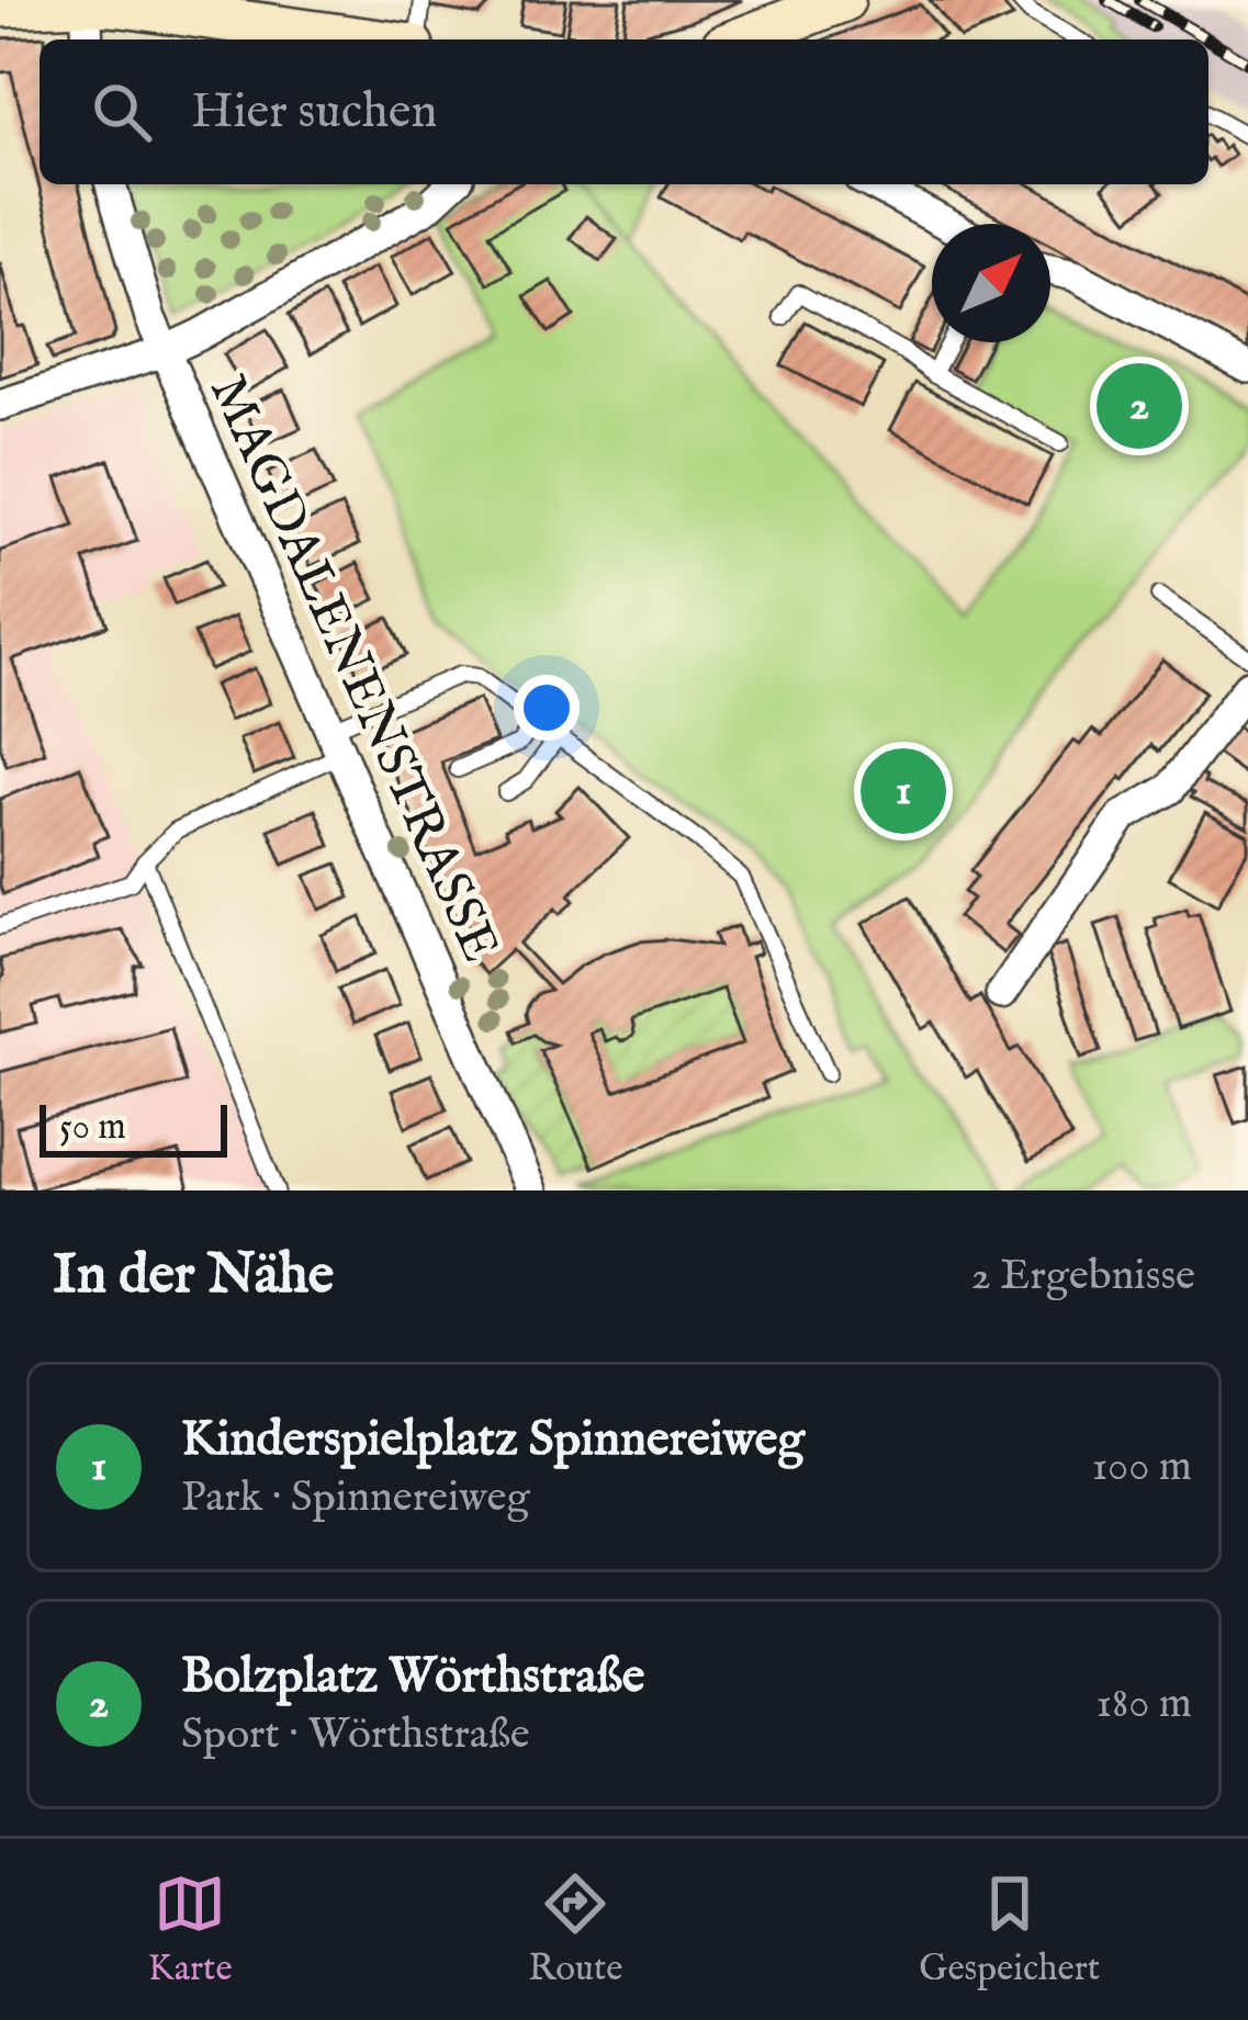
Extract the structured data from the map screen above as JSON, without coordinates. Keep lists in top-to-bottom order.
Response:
{
  "streets": {
    "street": ["MAGDALENENSTRASSE"]
  },
  "scale_bar": "50 m",
  "north": "top right",
  "page": {
    "search": "Hier suchen",
    "pins": ["2", "1"],
    "scale": "50 m",
    "heading": ["In der Nähe", "2 Ergebnisse"],
    "list": [
      {
        "mark": "1",
        "name": "Kinderspielplatz Spinnereiweg",
        "note": "Park · Spinnereiweg",
        "value": "100 m"
      },
      {
        "mark": "2",
        "name": "Bolzplatz Wörthstraße",
        "note": "Sport · Wörthstraße",
        "value": "180 m"
      }
    ],
    "nav": ["Karte", "Route", "Gespeichert"]
  }
}
